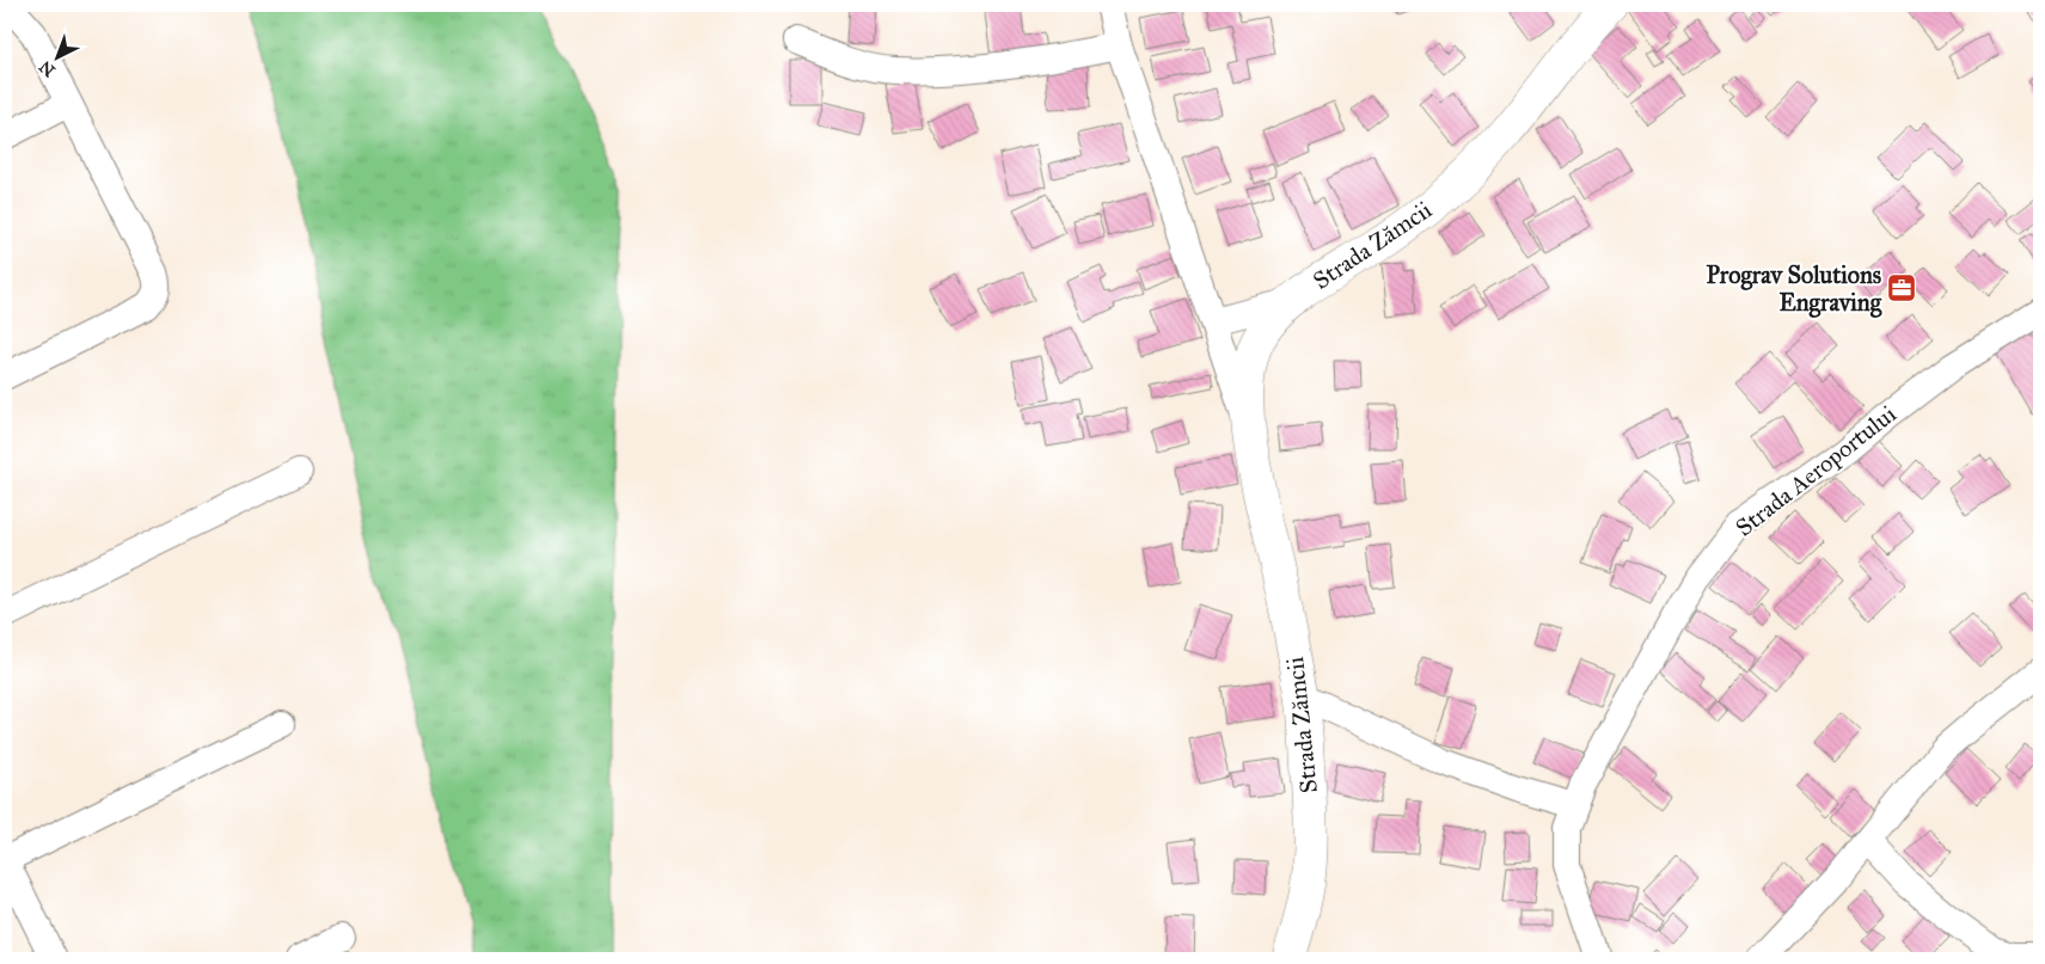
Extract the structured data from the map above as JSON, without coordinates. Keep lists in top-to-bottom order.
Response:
{
  "streets": {
    "main road": ["Strada Zămcii"],
    "street": ["Strada Aeroportului"]
  },
  "places": {
    "office": ["Prograv Solutions Engraving"]
  },
  "north": "bottom left"
}
